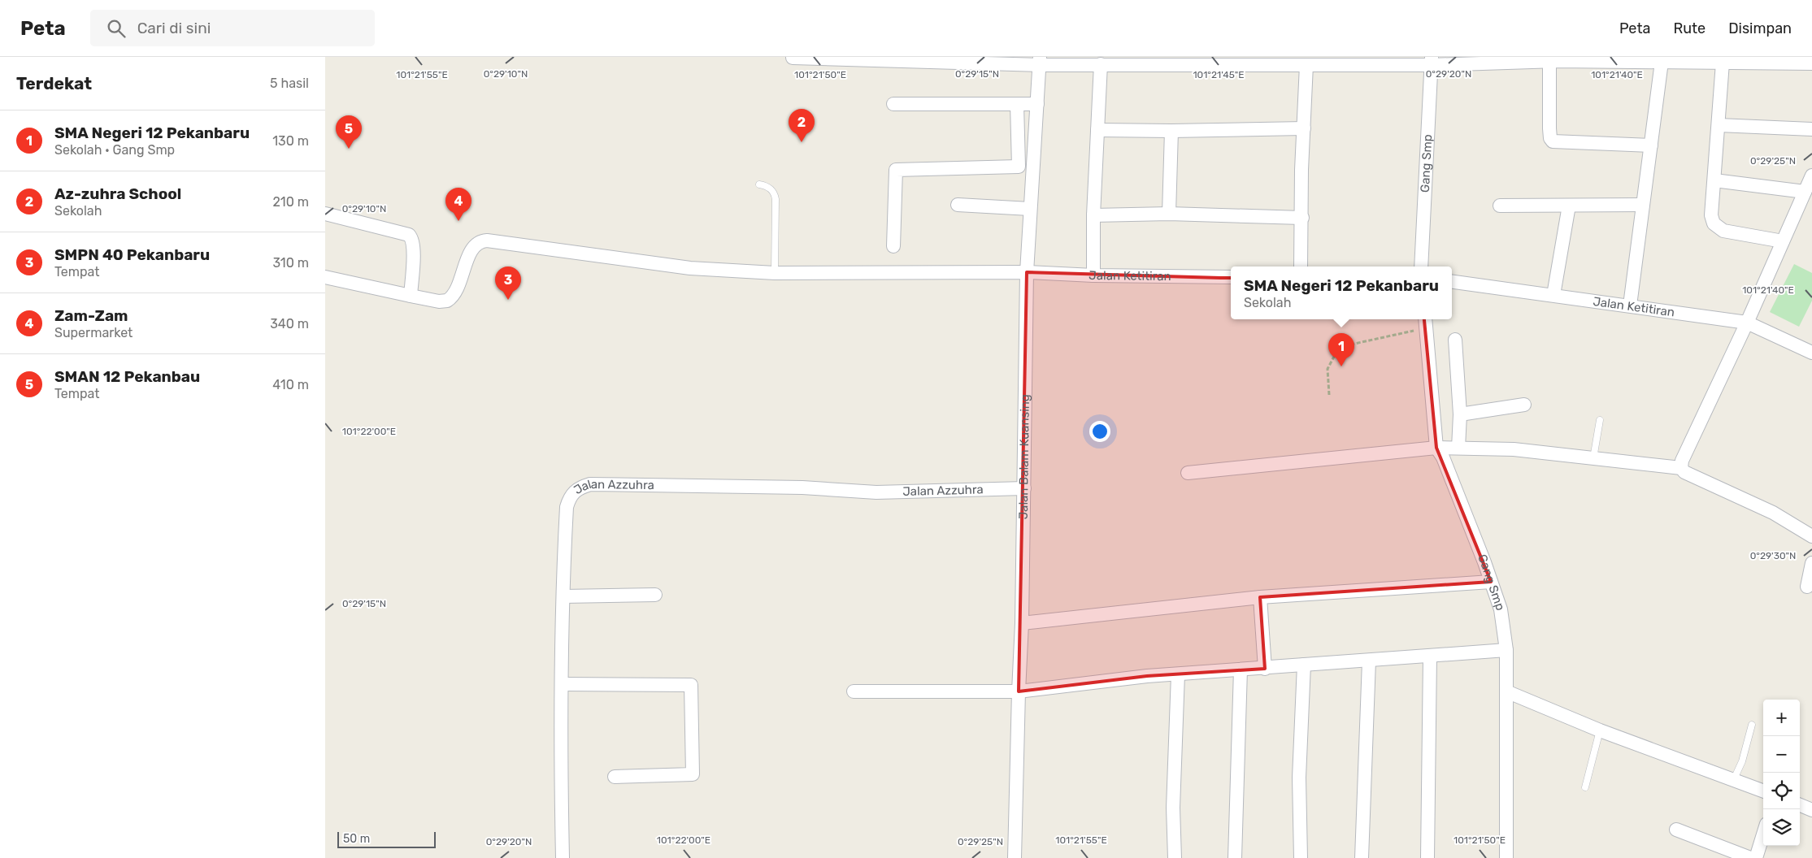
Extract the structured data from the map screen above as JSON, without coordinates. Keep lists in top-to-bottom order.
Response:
{
  "streets": {
    "street": [
      "Gang Smp",
      "Jalan Ketitiran",
      "Jalan Balam Kuansing",
      "Jalan Azzuhra"
    ]
  },
  "crossings": [
    ["Jalan Ketitiran", "Jalan Balam Kuansing"],
    ["Jalan Balam Kuansing", "Jalan Azzuhra"]
  ],
  "scale_bar": "50 m",
  "page": {
    "header": "Peta",
    "search": "Cari di sini",
    "nav": ["Peta", "Rute", "Disimpan"],
    "heading": ["Terdekat", "5 hasil"],
    "pins": [
      "2",
      "5",
      "4",
      "3",
      "1"
    ],
    "list": [
      {
        "mark": "1",
        "name": "SMA Negeri 12 Pekanbaru",
        "note": "Sekolah · Gang Smp",
        "value": "130 m"
      },
      {
        "mark": "2",
        "name": "Az-zuhra School",
        "note": "Sekolah",
        "value": "210 m"
      },
      {
        "mark": "3",
        "name": "SMPN 40 Pekanbaru",
        "note": "Tempat",
        "value": "310 m"
      },
      {
        "mark": "4",
        "name": "Zam-Zam",
        "note": "Supermarket",
        "value": "340 m"
      },
      {
        "mark": "5",
        "name": "SMAN 12 Pekanbau",
        "note": "Tempat",
        "value": "410 m"
      }
    ],
    "popup": ["SMA Negeri 12 Pekanbaru", "Sekolah"],
    "map_buttons": ["+", "−"],
    "scale": "50 m"
  },
  "coordinates": [
    "0°29'20\"N",
    "0°29'10\"N",
    "0°29'15\"N",
    "101°21'50\"E",
    "101°21'55\"E",
    "101°21'45\"E",
    "101°21'40\"E",
    "0°29'25\"N",
    "101°22'00\"E",
    "0°29'30\"N"
  ]
}
